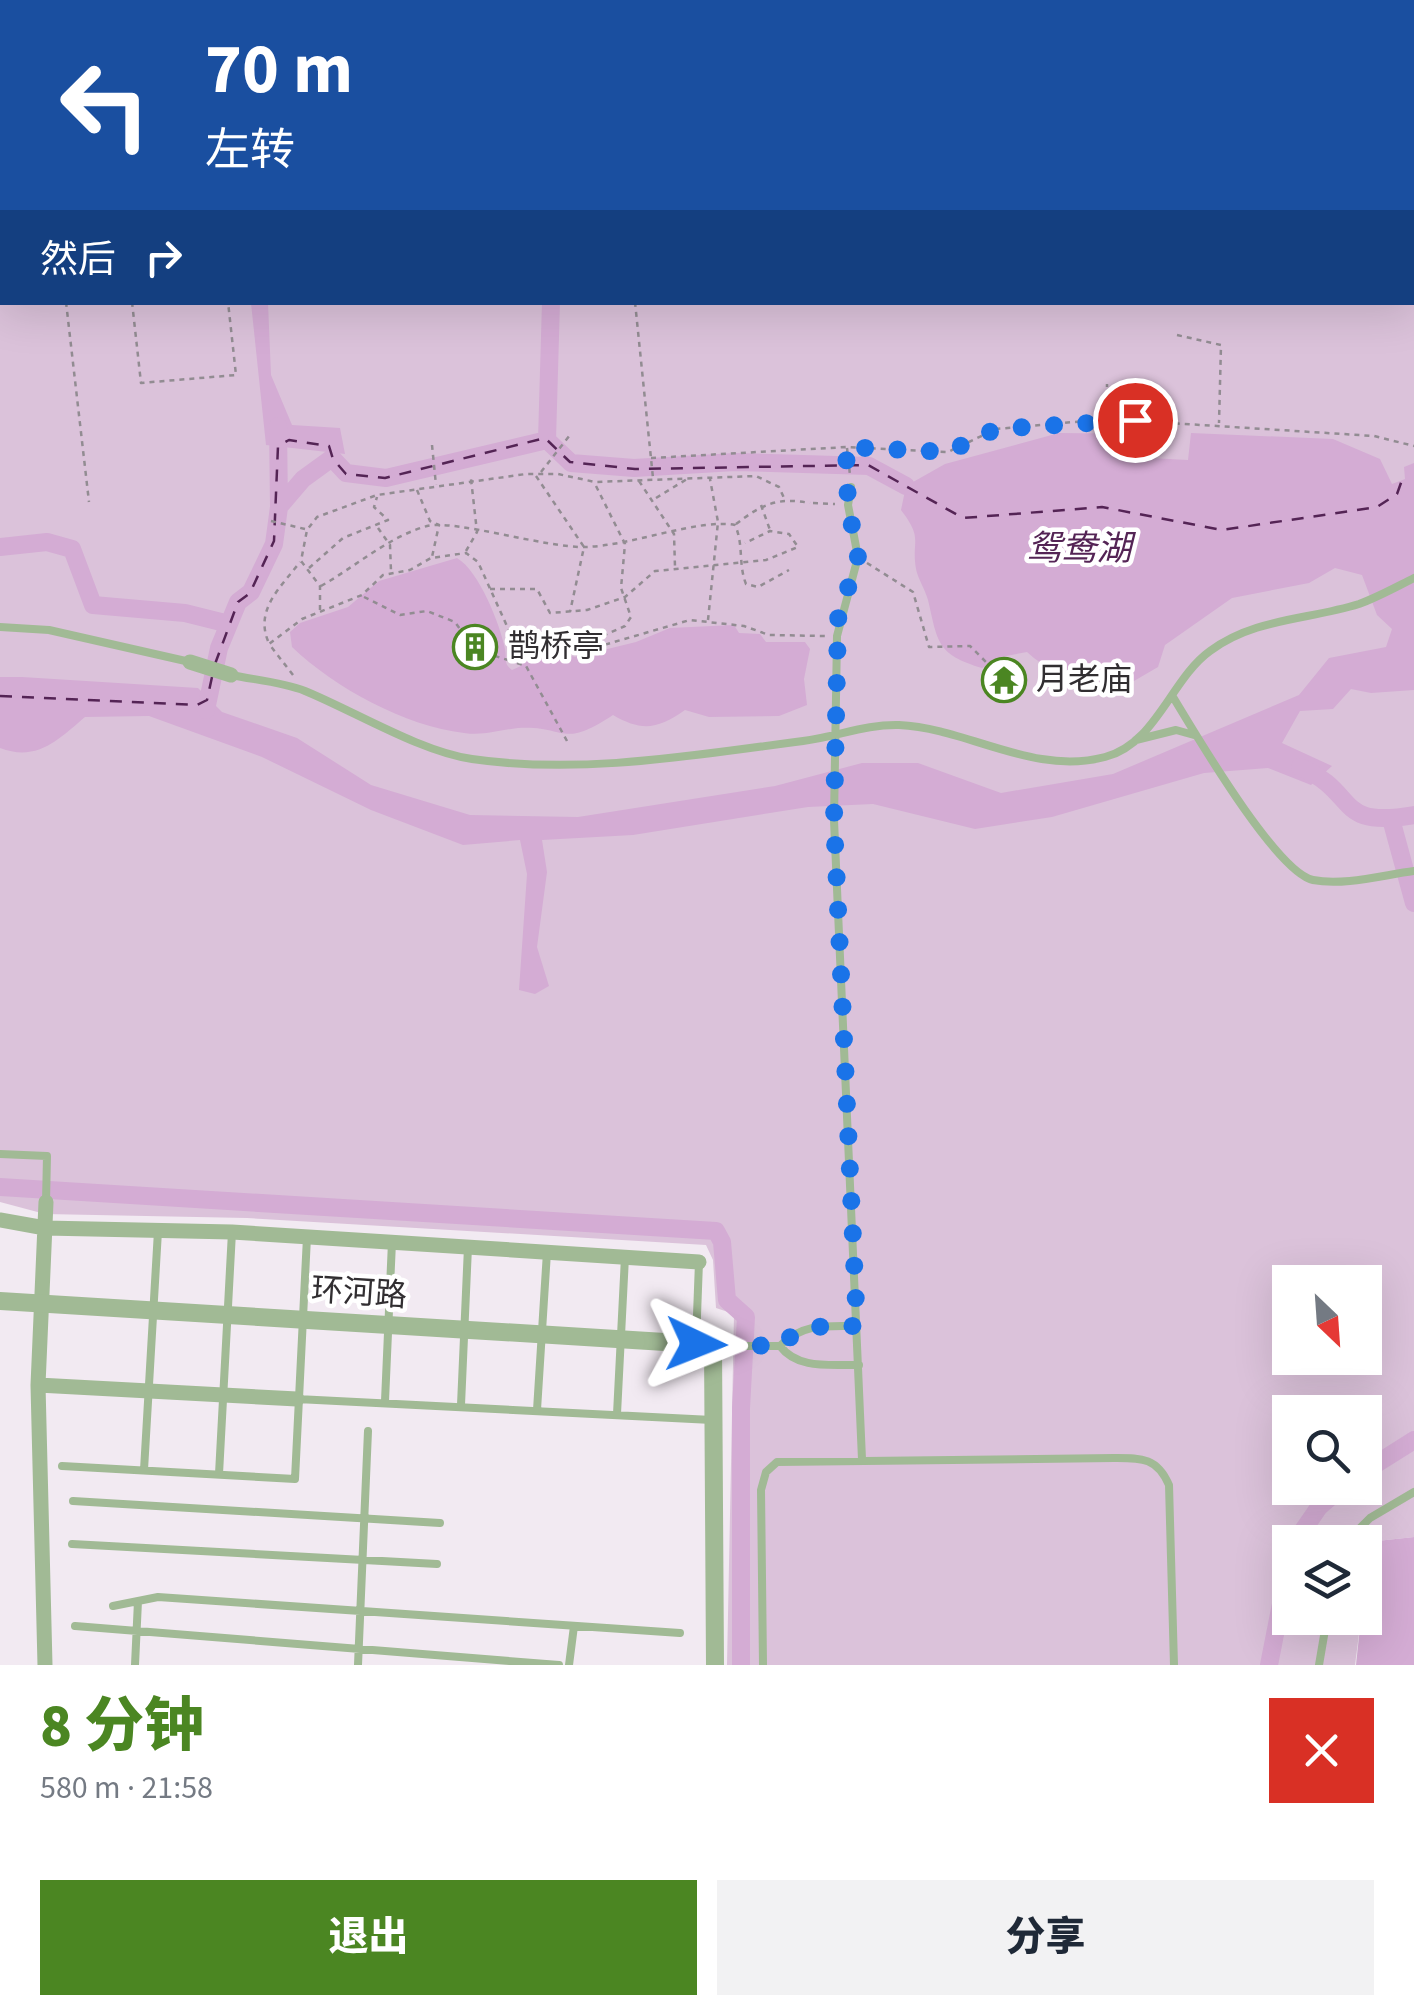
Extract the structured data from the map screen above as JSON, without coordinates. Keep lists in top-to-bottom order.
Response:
{
  "streets": {
    "street": ["环河路"]
  },
  "water": ["鸳鸯湖"],
  "places": {
    "building": ["鹊桥亭"],
    "temple": ["月老庙"]
  },
  "north": "bottom right",
  "page": {
    "turn": ["70 m", "左转"],
    "then": "然后",
    "heading": ["8 分钟", "580 m · 21:58"],
    "buttons": ["退出", "分享"]
  }
}
